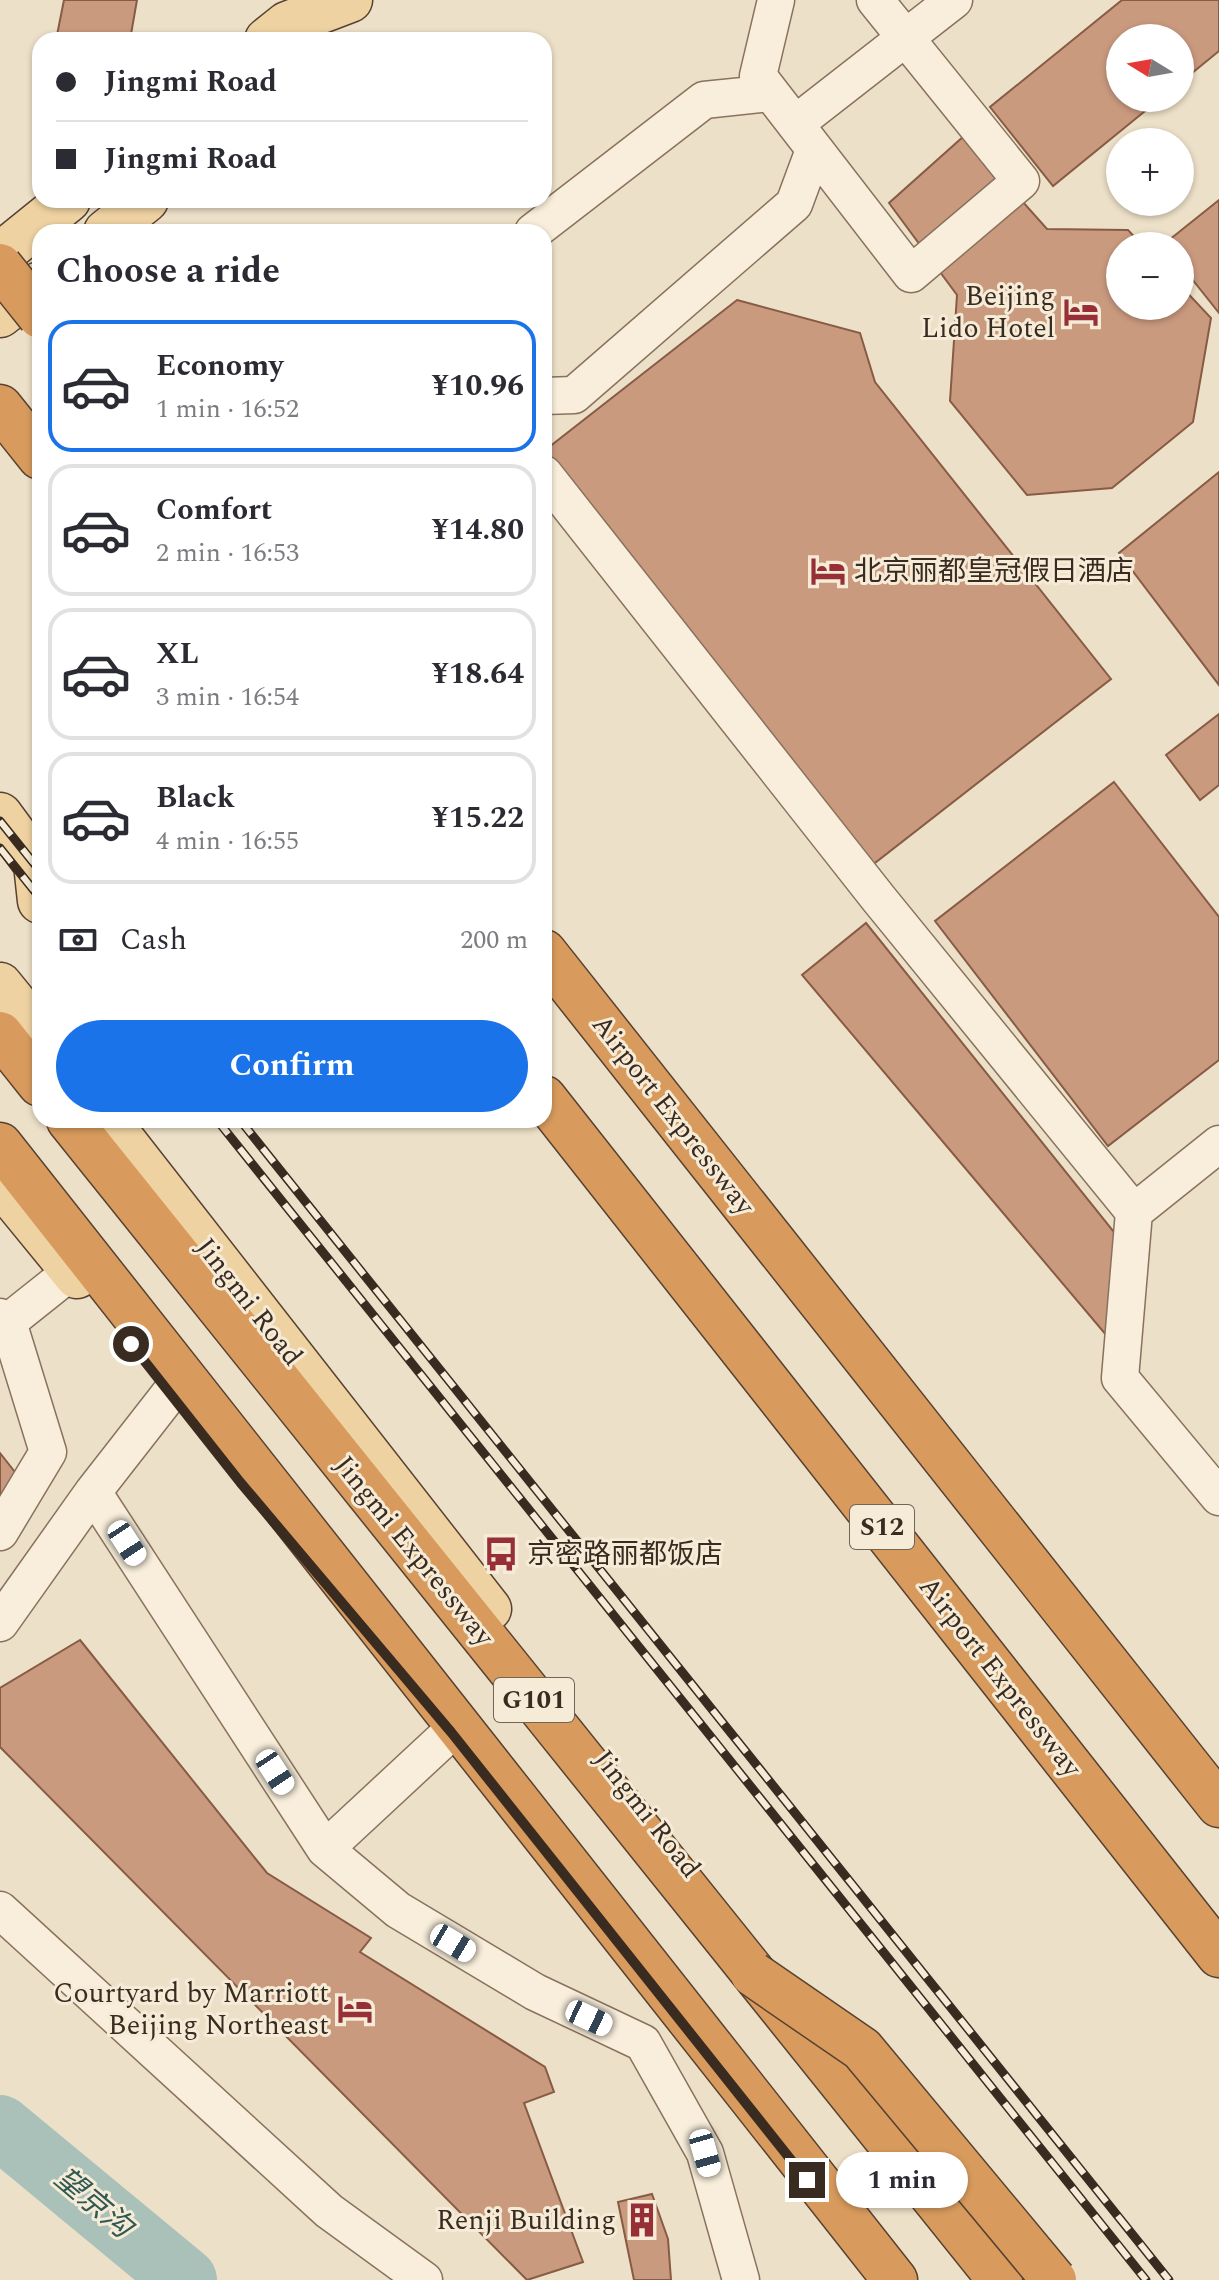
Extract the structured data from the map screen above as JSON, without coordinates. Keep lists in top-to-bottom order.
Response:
{
  "streets": {
    "highway": [
      "Airport Expressway",
      "S12",
      "Jingmi Expressway",
      "G101"
    ],
    "main road": ["Jingmi Road"]
  },
  "water": ["望京沟"],
  "places": {
    "hotel": ["Beijing Lido Hotel", "北京丽都皇冠假日酒店", "Courtyard by Marriott Beijing Northeast"],
    "bus stop": ["京密路丽都饭店"],
    "building": ["Renji Building"]
  },
  "north": "left",
  "page": {
    "map_buttons": ["+", "−"],
    "banner": ["Jingmi Road", "Jingmi Road"],
    "heading": "Choose a ride",
    "list": [
      {
        "name": "Economy",
        "note": "1 min · 16:52",
        "value": "¥10.96"
      },
      {
        "name": "Comfort",
        "note": "2 min · 16:53",
        "value": "¥14.80"
      },
      {
        "name": "XL",
        "note": "3 min · 16:54",
        "value": "¥18.64"
      },
      {
        "name": "Black",
        "note": "4 min · 16:55",
        "value": "¥15.22"
      }
    ],
    "pay": ["Cash", "200 m"],
    "buttons": "Confirm",
    "bubble": "1 min"
  }
}
